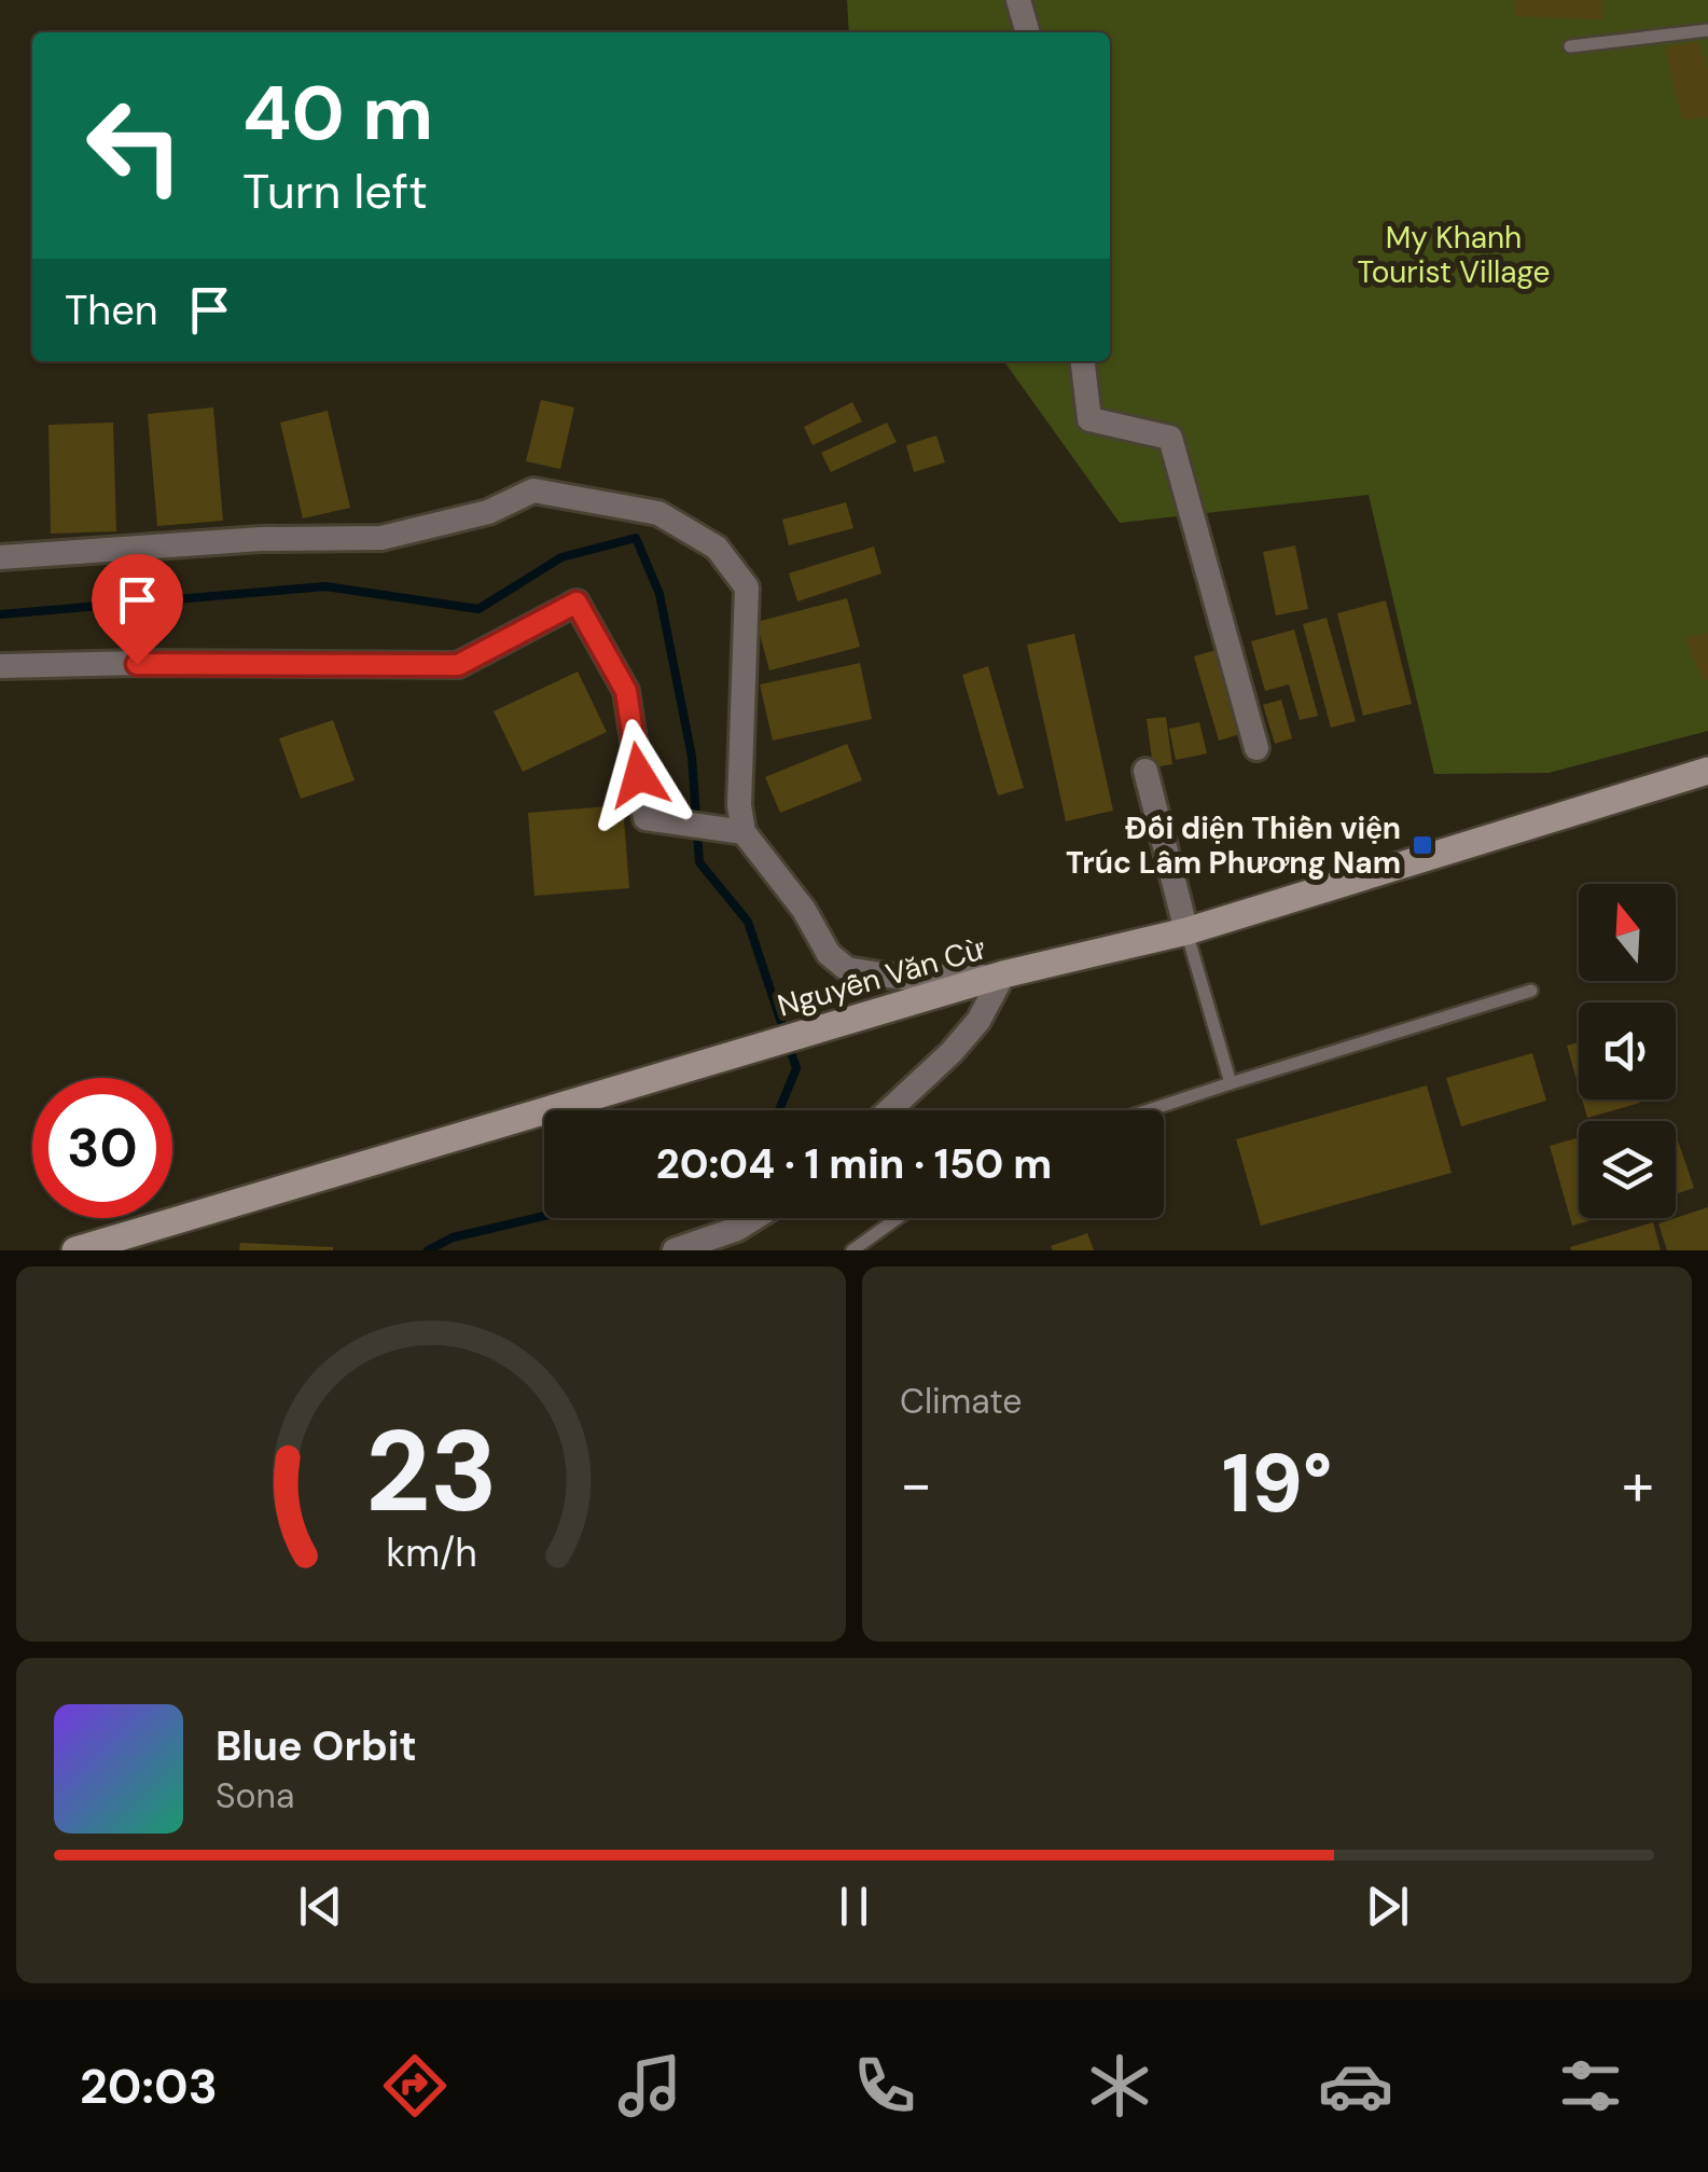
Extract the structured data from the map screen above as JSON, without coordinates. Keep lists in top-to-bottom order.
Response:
{
  "streets": {
    "main road": ["Nguyễn Văn Cừ"]
  },
  "parks": ["My Khanh Tourist Village"],
  "places": {
    "transit": ["Đối diện Thiền viện Trúc Lâm Phương Nam"]
  },
  "north": "top",
  "page": {
    "turn": ["40 m", "Turn left"],
    "then": "Then",
    "limit": "30",
    "trip": "20:04 · 1 min · 150 m",
    "tile": "Climate",
    "heat": ["−", "19°", "+"],
    "song": ["Blue Orbit", "Sona"],
    "tabs": "20:03",
    "gauge": ["23", "km/h"]
  }
}
